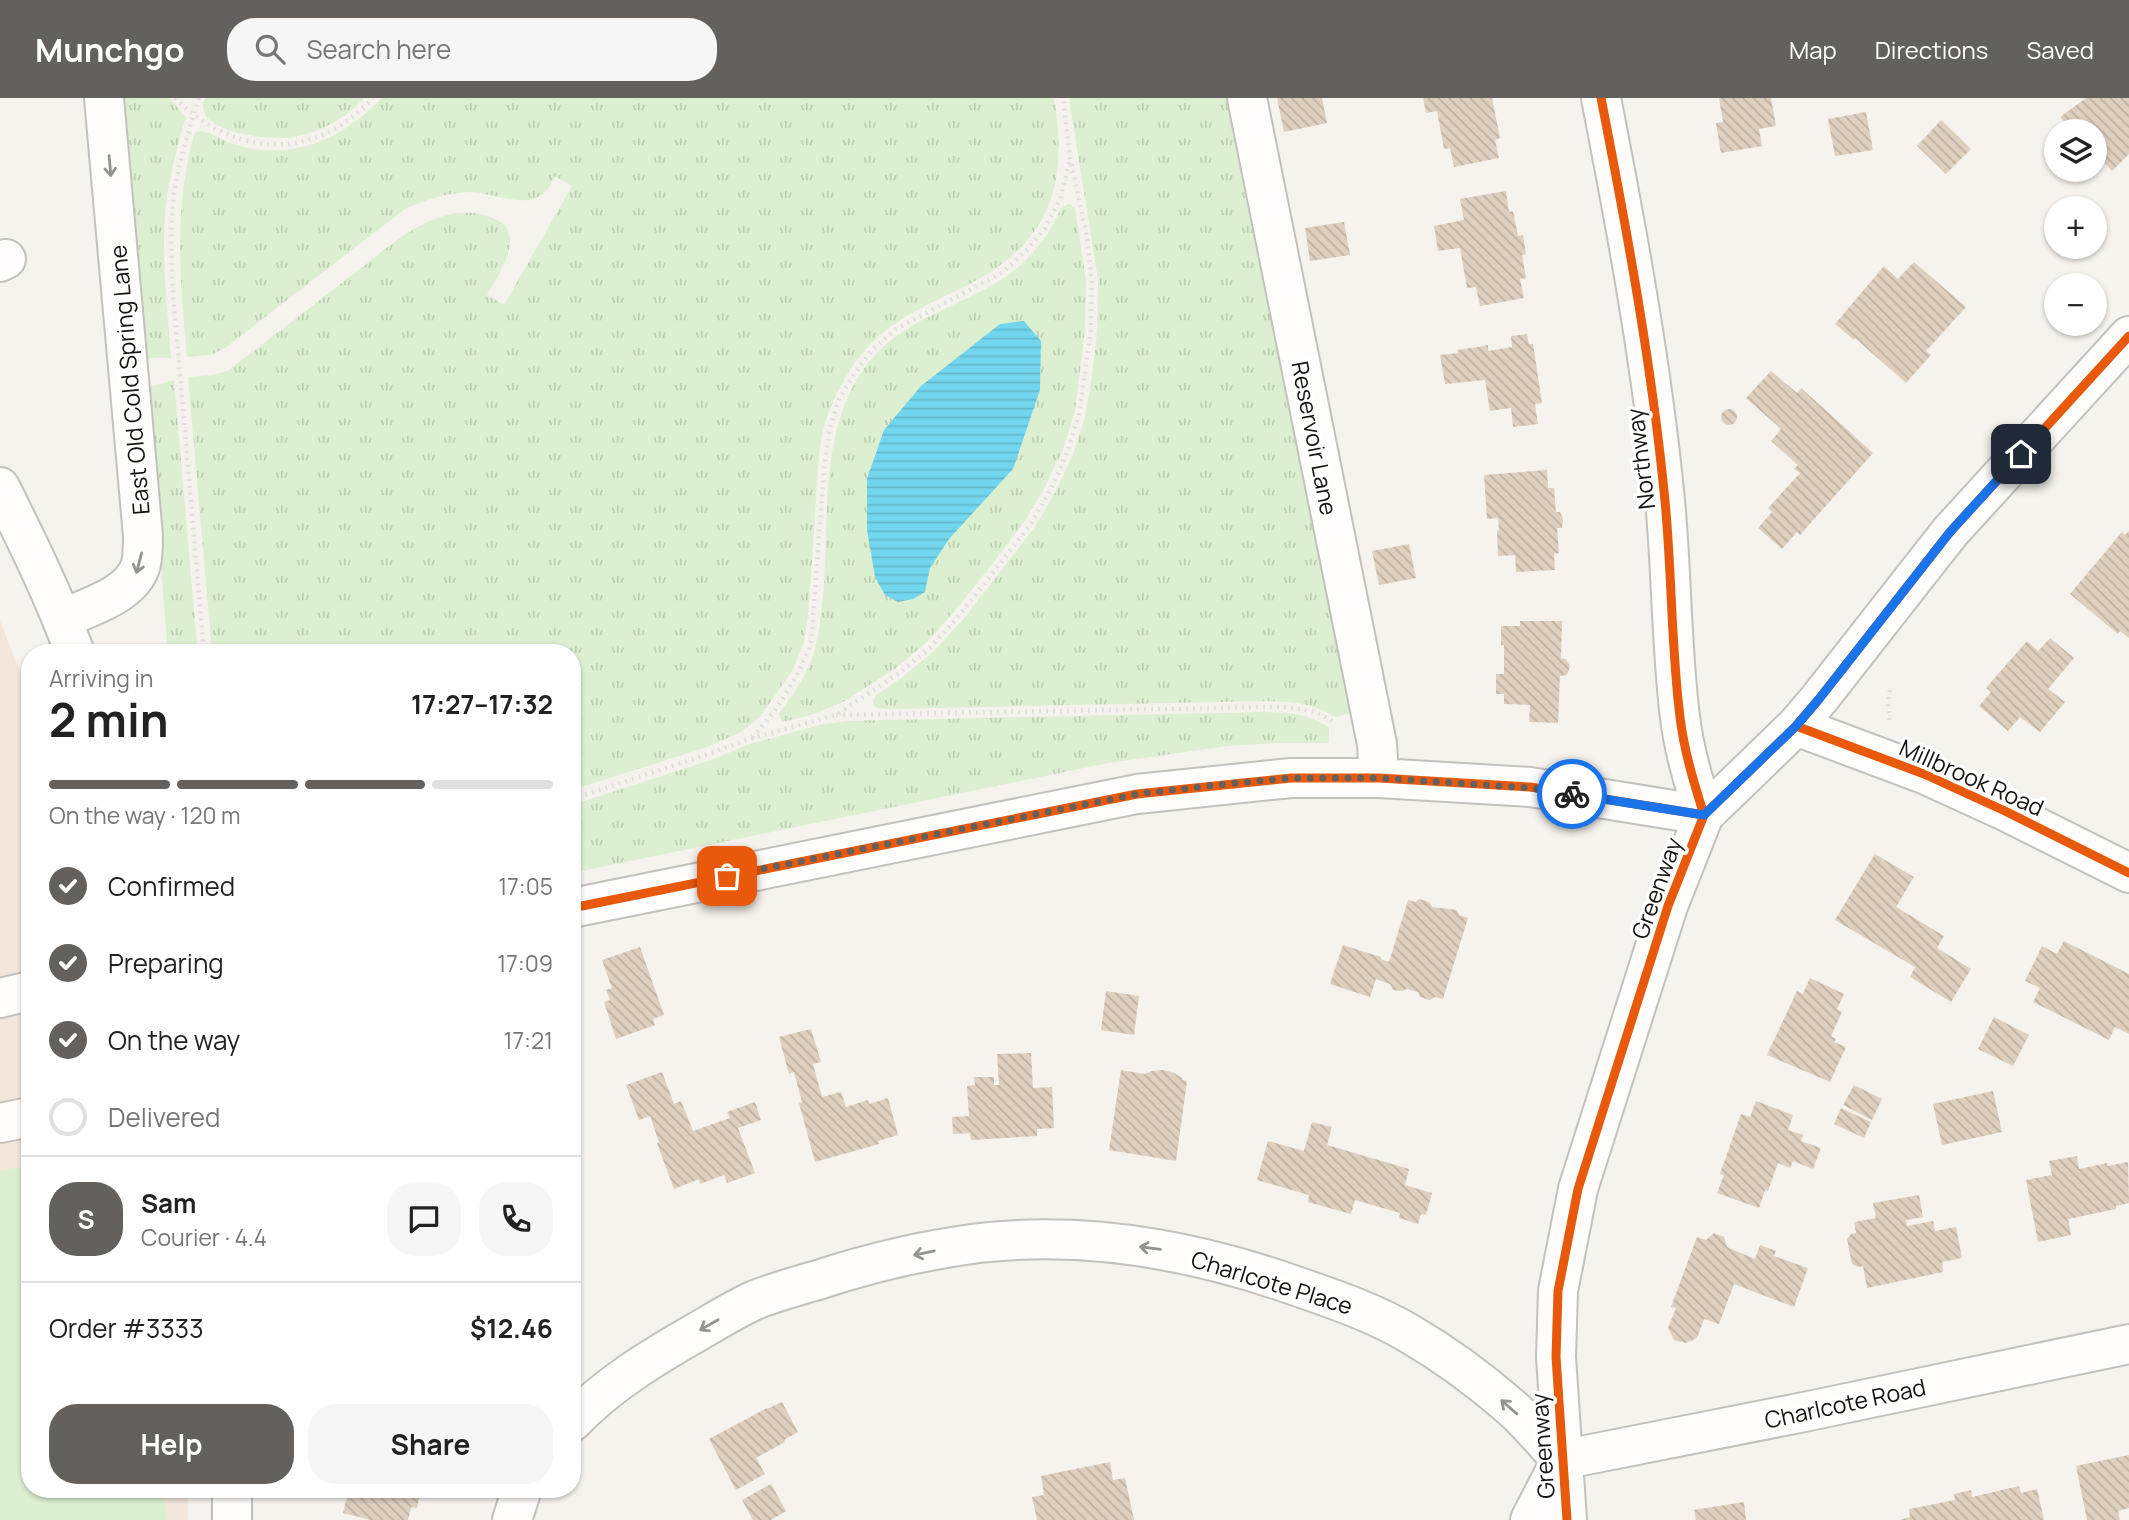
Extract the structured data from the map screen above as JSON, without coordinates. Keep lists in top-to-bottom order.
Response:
{
  "streets": {
    "street": [
      "East Old Cold Spring Lane",
      "Reservoir Lane",
      "Northway",
      "Millbrook Road",
      "Greenway",
      "Charlcote Place",
      "Charlcote Road"
    ]
  },
  "crossings": [
    ["Northway", "Greenway"],
    ["Millbrook Road", "Greenway"],
    ["Greenway", "Charlcote Place"],
    ["Greenway", "Charlcote Road"],
    ["Charlcote Place", "Charlcote Road"]
  ],
  "one_way": ["East Old Cold Spring Lane", "Charlcote Place"],
  "page": {
    "header": "Munchgo",
    "search": "Search here",
    "nav": ["Map", "Directions", "Saved"],
    "map_buttons": ["+", "−"],
    "heading": ["2 min", "Arriving in", "17:27–17:32"],
    "panel": [
      "Sam",
      "Courier · 4.4",
      "Order #3333",
      "$12.46"
    ],
    "bar": "On the way · 120 m",
    "list": [
      ["Confirmed", "17:05"],
      ["Preparing", "17:09"],
      ["On the way", "17:21"],
      "Delivered"
    ],
    "round": "S",
    "buttons": ["Help", "Share"]
  }
}
